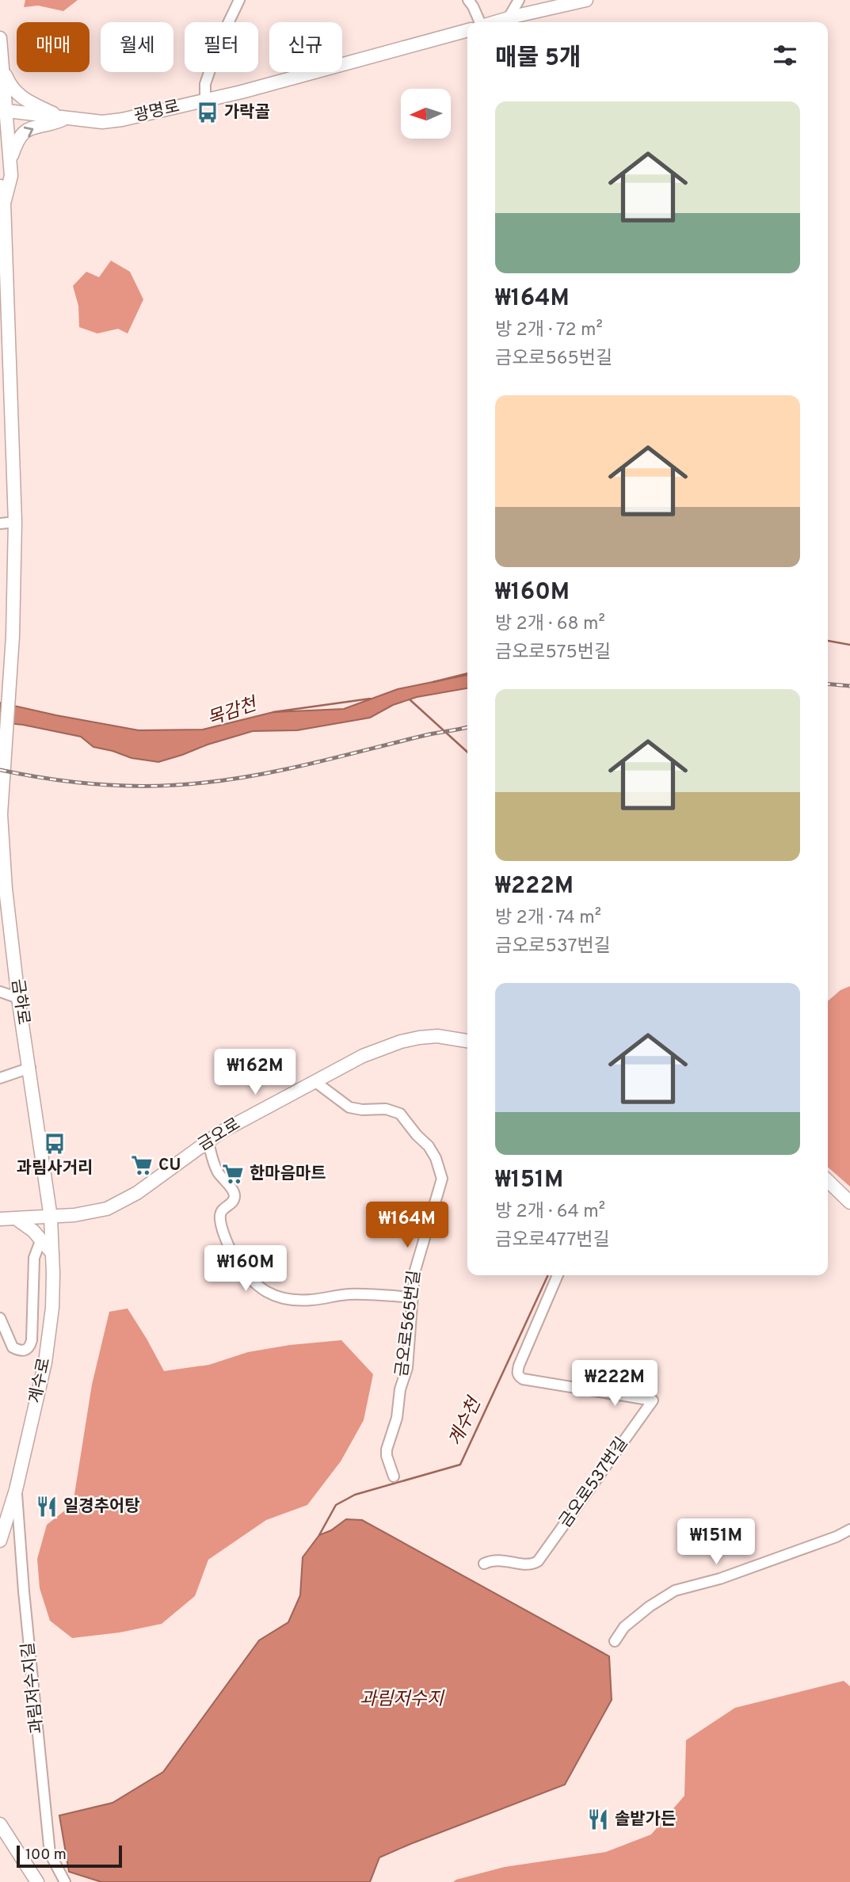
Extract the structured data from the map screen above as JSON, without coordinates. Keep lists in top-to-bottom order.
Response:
{
  "streets": {
    "main road": [
      "광명로",
      "금하로",
      "금오로",
      "계수로"
    ],
    "street": ["금오로565번길", "금오로537번길", "과림저수지길"]
  },
  "crossings": [
    ["금하로", "금오로"],
    ["금하로", "계수로"],
    ["금오로", "금오로565번길"],
    ["금오로", "계수로"],
    ["계수로", "과림저수지길"]
  ],
  "water": ["목감천", "계수천", "과림저수지"],
  "places": {
    "bus stop": ["가락골", "과림사거리"],
    "supermarket": ["CU", "한마음마트"],
    "restaurant": ["일경추어탕", "솔밭가든"]
  },
  "scale_bar": "100 m",
  "north": "left",
  "page": {
    "chip": [
      "매매",
      "월세",
      "필터",
      "신규"
    ],
    "heading": "매물 5개",
    "list": [
      {
        "name": "₩164M",
        "note": "방 2개 · 72 m² · 금오로565번길"
      },
      {
        "name": "₩160M",
        "note": "방 2개 · 68 m² · 금오로575번길"
      },
      {
        "name": "₩222M",
        "note": "방 2개 · 74 m² · 금오로537번길"
      },
      {
        "name": "₩151M",
        "note": "방 2개 · 64 m² · 금오로477번길"
      }
    ],
    "price": [
      "₩162M",
      "₩164M",
      "₩160M",
      "₩222M",
      "₩151M"
    ],
    "scale": "100 m"
  }
}
